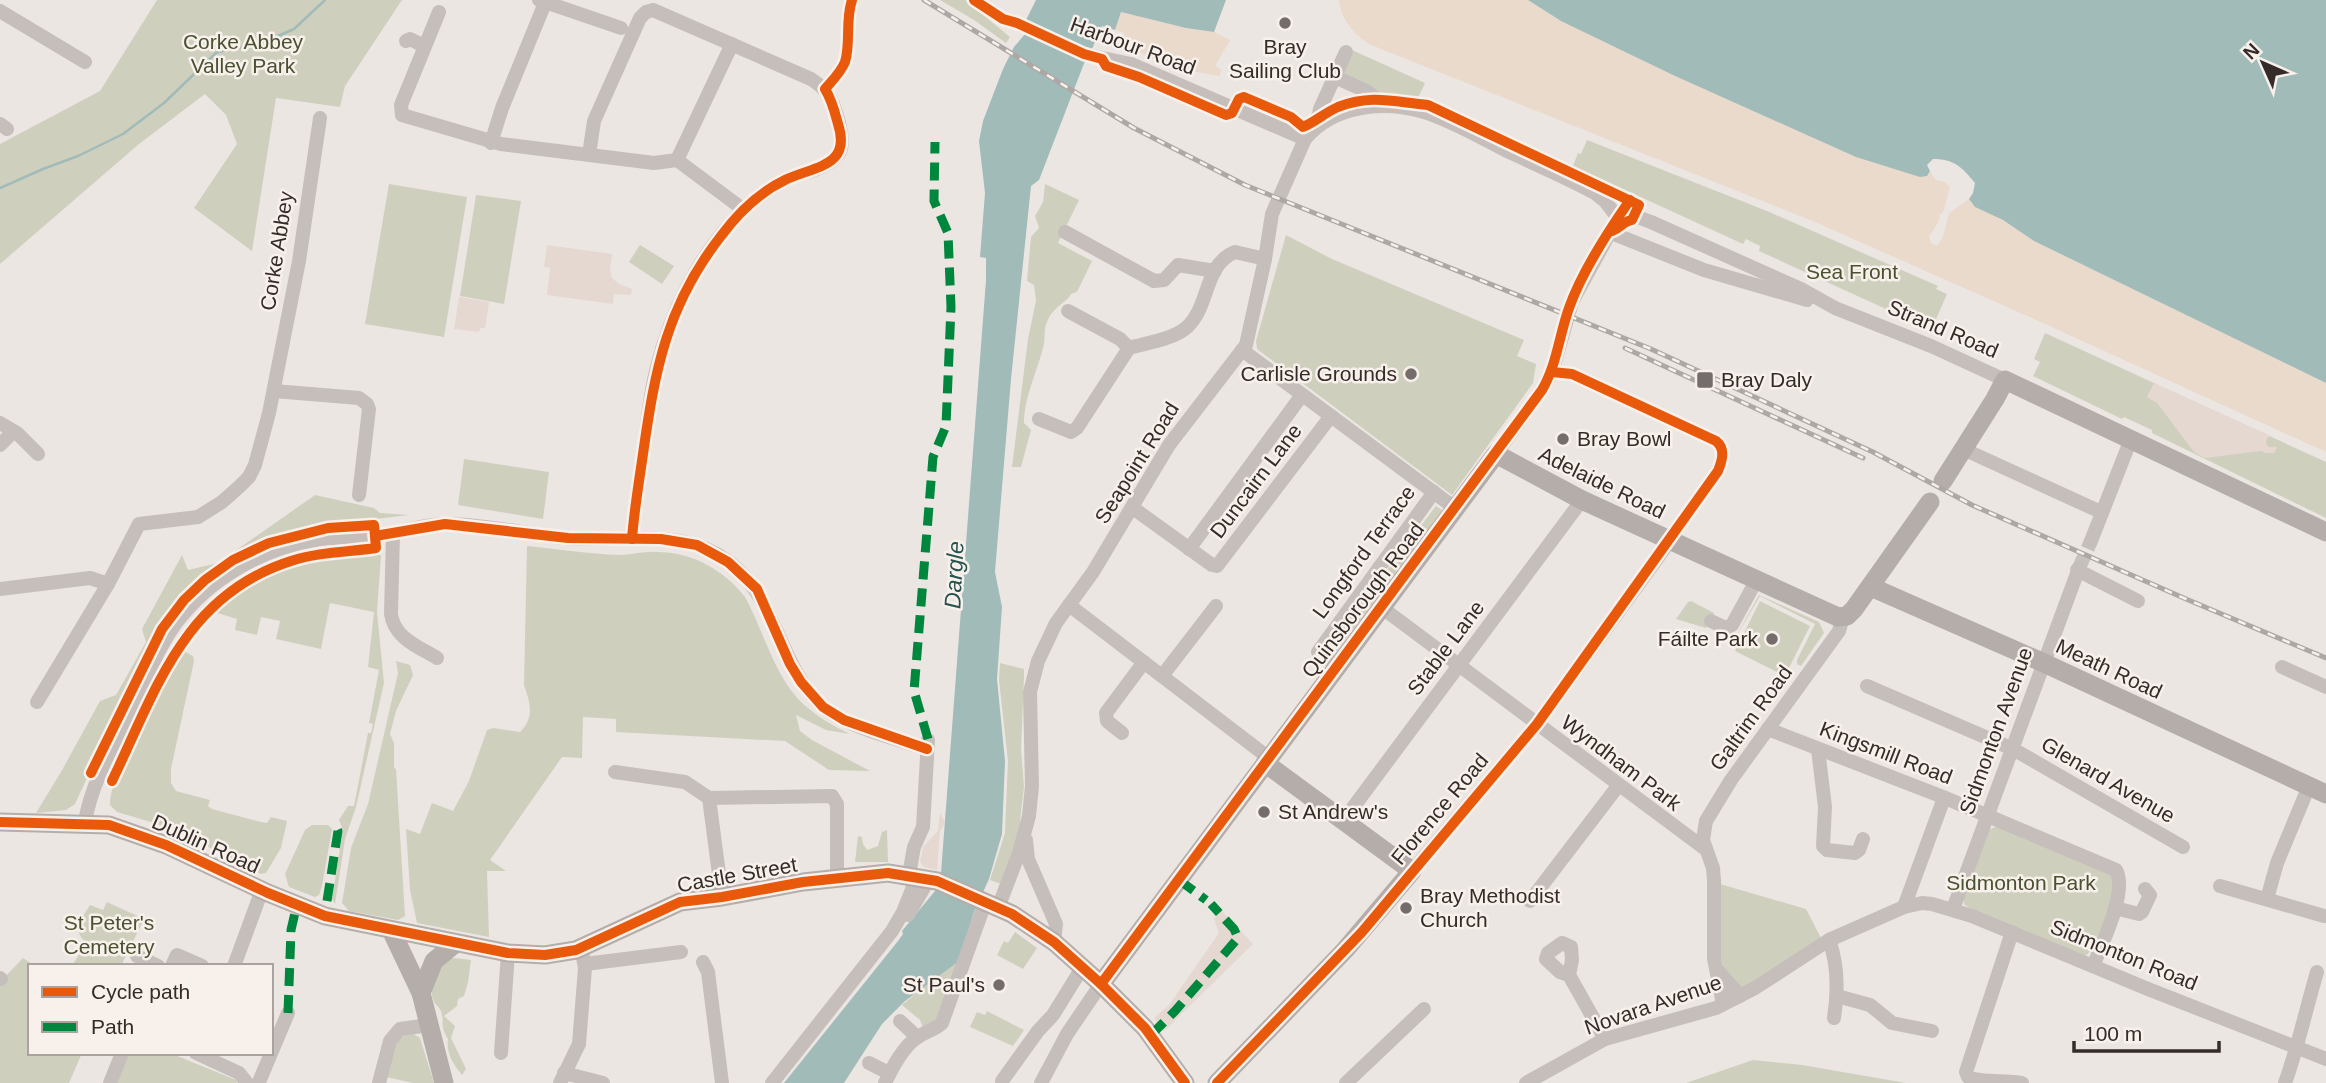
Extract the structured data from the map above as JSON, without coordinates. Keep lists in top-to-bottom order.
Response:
{
  "streets": {
    "main road": [
      "Strand Road",
      "Adelaide Road",
      "Quinsborough Road",
      "Meath Road",
      "Florence Road",
      "Dublin Road",
      "Castle Street"
    ],
    "street": [
      "Harbour Road",
      "Corke Abbey",
      "Seapoint Road",
      "Duncairn Lane",
      "Longford Terrace",
      "Stable Lane",
      "Galtrim Road",
      "Sidmonton Avenue",
      "Kingsmill Road",
      "Wyndham Park",
      "Glenard Avenue",
      "Sidmonton Road",
      "Novara Avenue"
    ]
  },
  "crossings": [
    ["Harbour Road", "Seapoint Road"],
    ["Strand Road", "Seapoint Road"],
    ["Strand Road", "Quinsborough Road"],
    ["Seapoint Road", "Quinsborough Road"],
    ["Adelaide Road", "Quinsborough Road"],
    ["Adelaide Road", "Stable Lane"],
    ["Adelaide Road", "Galtrim Road"],
    ["Adelaide Road", "Florence Road"],
    ["Longford Terrace", "Quinsborough Road"],
    ["Quinsborough Road", "Wyndham Park"],
    ["Stable Lane", "Wyndham Park"],
    ["Meath Road", "Sidmonton Avenue"],
    ["Galtrim Road", "Kingsmill Road"],
    ["Galtrim Road", "Wyndham Park"],
    ["Sidmonton Avenue", "Kingsmill Road"],
    ["Sidmonton Avenue", "Glenard Avenue"],
    ["Sidmonton Avenue", "Sidmonton Road"],
    ["Wyndham Park", "Florence Road"],
    ["Dublin Road", "Castle Street"],
    ["Sidmonton Road", "Novara Avenue"]
  ],
  "water": ["Dargle"],
  "parks": [
    "Corke Abbey Valley Park",
    "Sea Front",
    "Sidmonton Park",
    "St Peter's Cemetery"
  ],
  "places": {
    "other": [
      "Bray Sailing Club",
      "Carlisle Grounds",
      "Bray Bowl",
      "Fáilte Park",
      "St Andrew's",
      "Bray Methodist Church",
      "St Paul's"
    ],
    "transit": ["Bray Daly"]
  },
  "legend": ["Cycle path", "Path"],
  "scale_bar": "100 m",
  "north": "top left"
}
